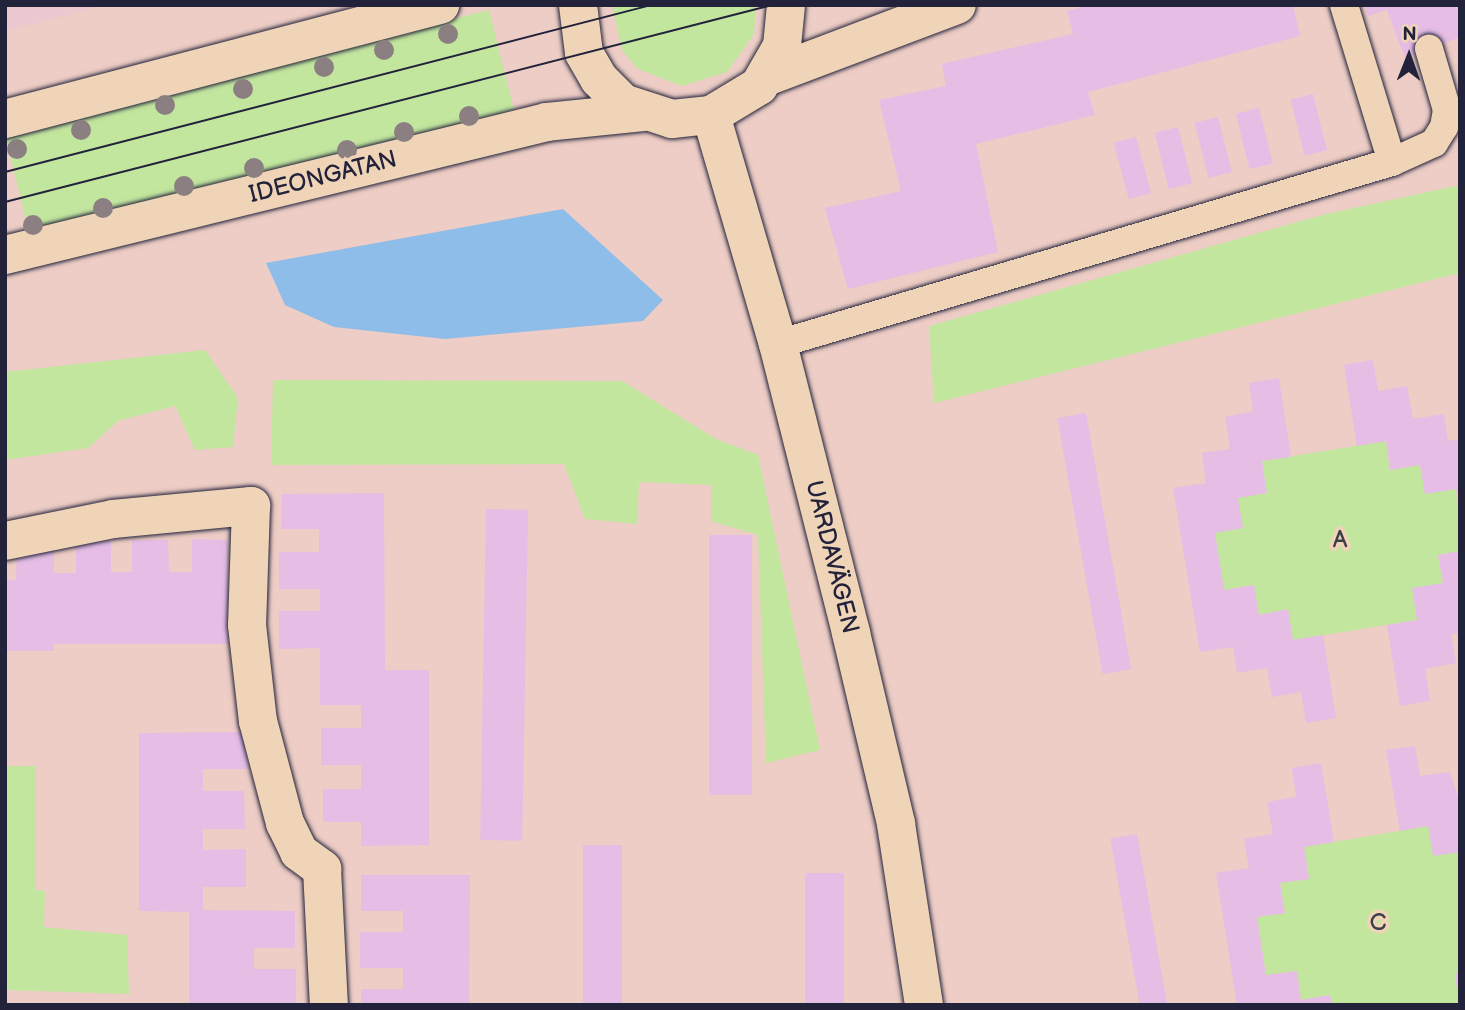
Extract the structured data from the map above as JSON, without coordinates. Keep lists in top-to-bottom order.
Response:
{
  "streets": {
    "street": ["IDEONGATAN", "UARDAVÄGEN"]
  },
  "parks": ["A", "C"],
  "north": "top"
}
